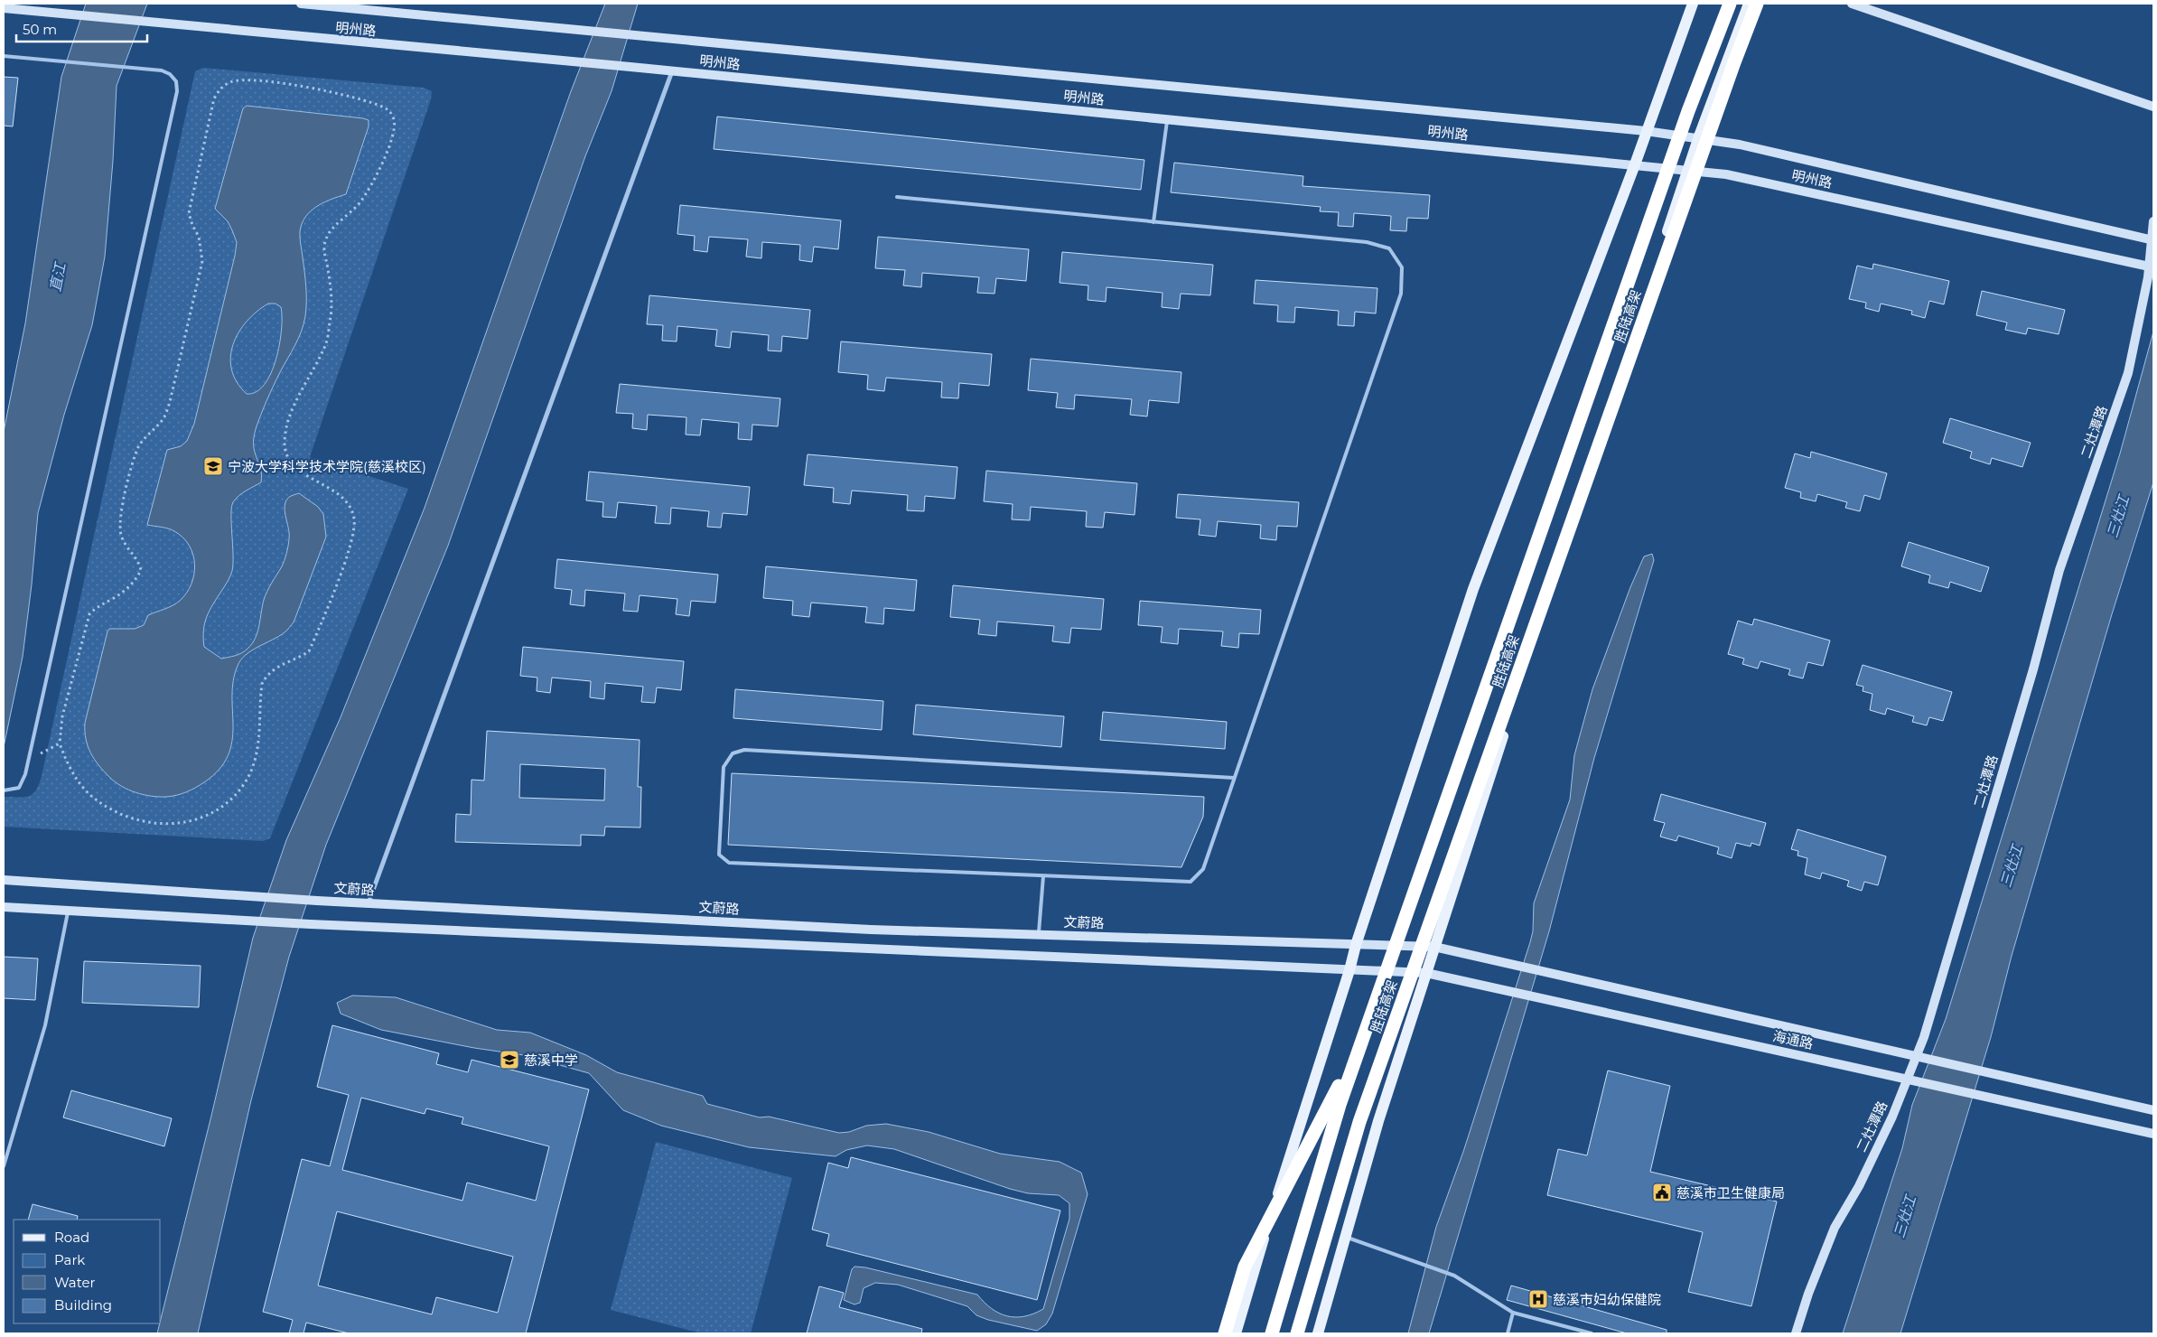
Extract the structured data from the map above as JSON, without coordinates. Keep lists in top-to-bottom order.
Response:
{
  "streets": {
    "highway": ["胜陆高架"],
    "main road": [
      "明州路",
      "二灶潭路",
      "文蔚路",
      "海通路"
    ]
  },
  "crossings": [
    ["明州路", "二灶潭路"],
    ["文蔚路", "海通路"]
  ],
  "water": ["直江", "三灶江"],
  "places": {
    "school or university": ["宁波大学科学技术学院(慈溪校区)", "慈溪中学"],
    "public building": ["慈溪市卫生健康局"],
    "hospital": ["慈溪市妇幼保健院"]
  },
  "legend": [
    "Road",
    "Park",
    "Water",
    "Building"
  ],
  "scale_bar": "50 m"
}
